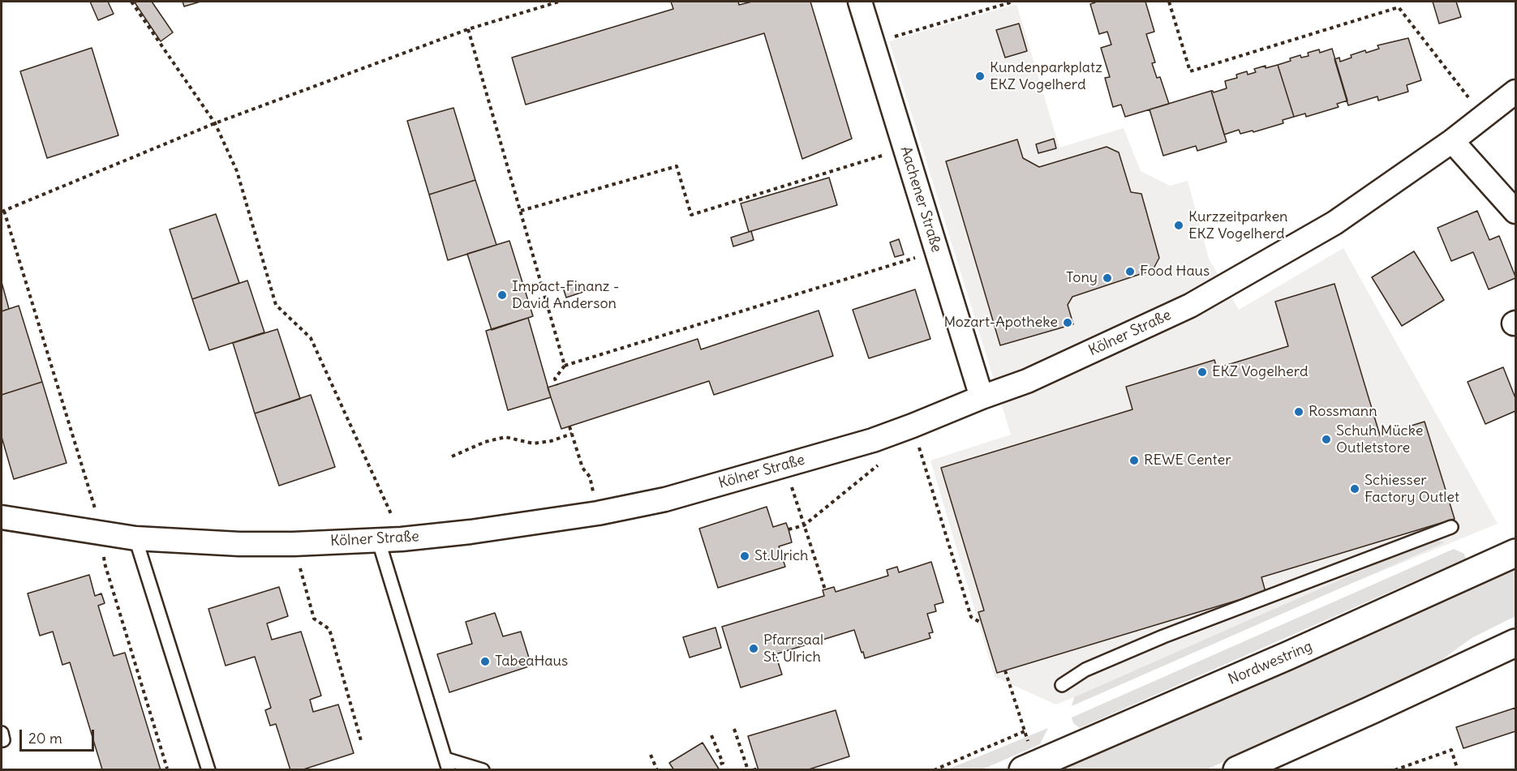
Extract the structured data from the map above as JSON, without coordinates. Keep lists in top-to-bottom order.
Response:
{
  "streets": {
    "main road": ["Nordwestring"],
    "street": ["Aachener Straße", "Kölner Straße"]
  },
  "crossings": [
    ["Aachener Straße", "Kölner Straße"]
  ],
  "places": [
    "Kundenparkplatz EKZ Vogelherd",
    "Kurzzeitparken EKZ Vogelherd",
    "Food Haus",
    "Tony",
    "Impact-Finanz - David Anderson",
    "Mozart-Apotheke",
    "EKZ Vogelherd",
    "Rossmann",
    "Schuh Mücke Outletstore",
    "REWE Center",
    "Schiesser Factory Outlet",
    "St.Ulrich",
    "Pfarrsaal St. Ulrich",
    "TabeaHaus"
  ],
  "scale_bar": "20 m"
}
